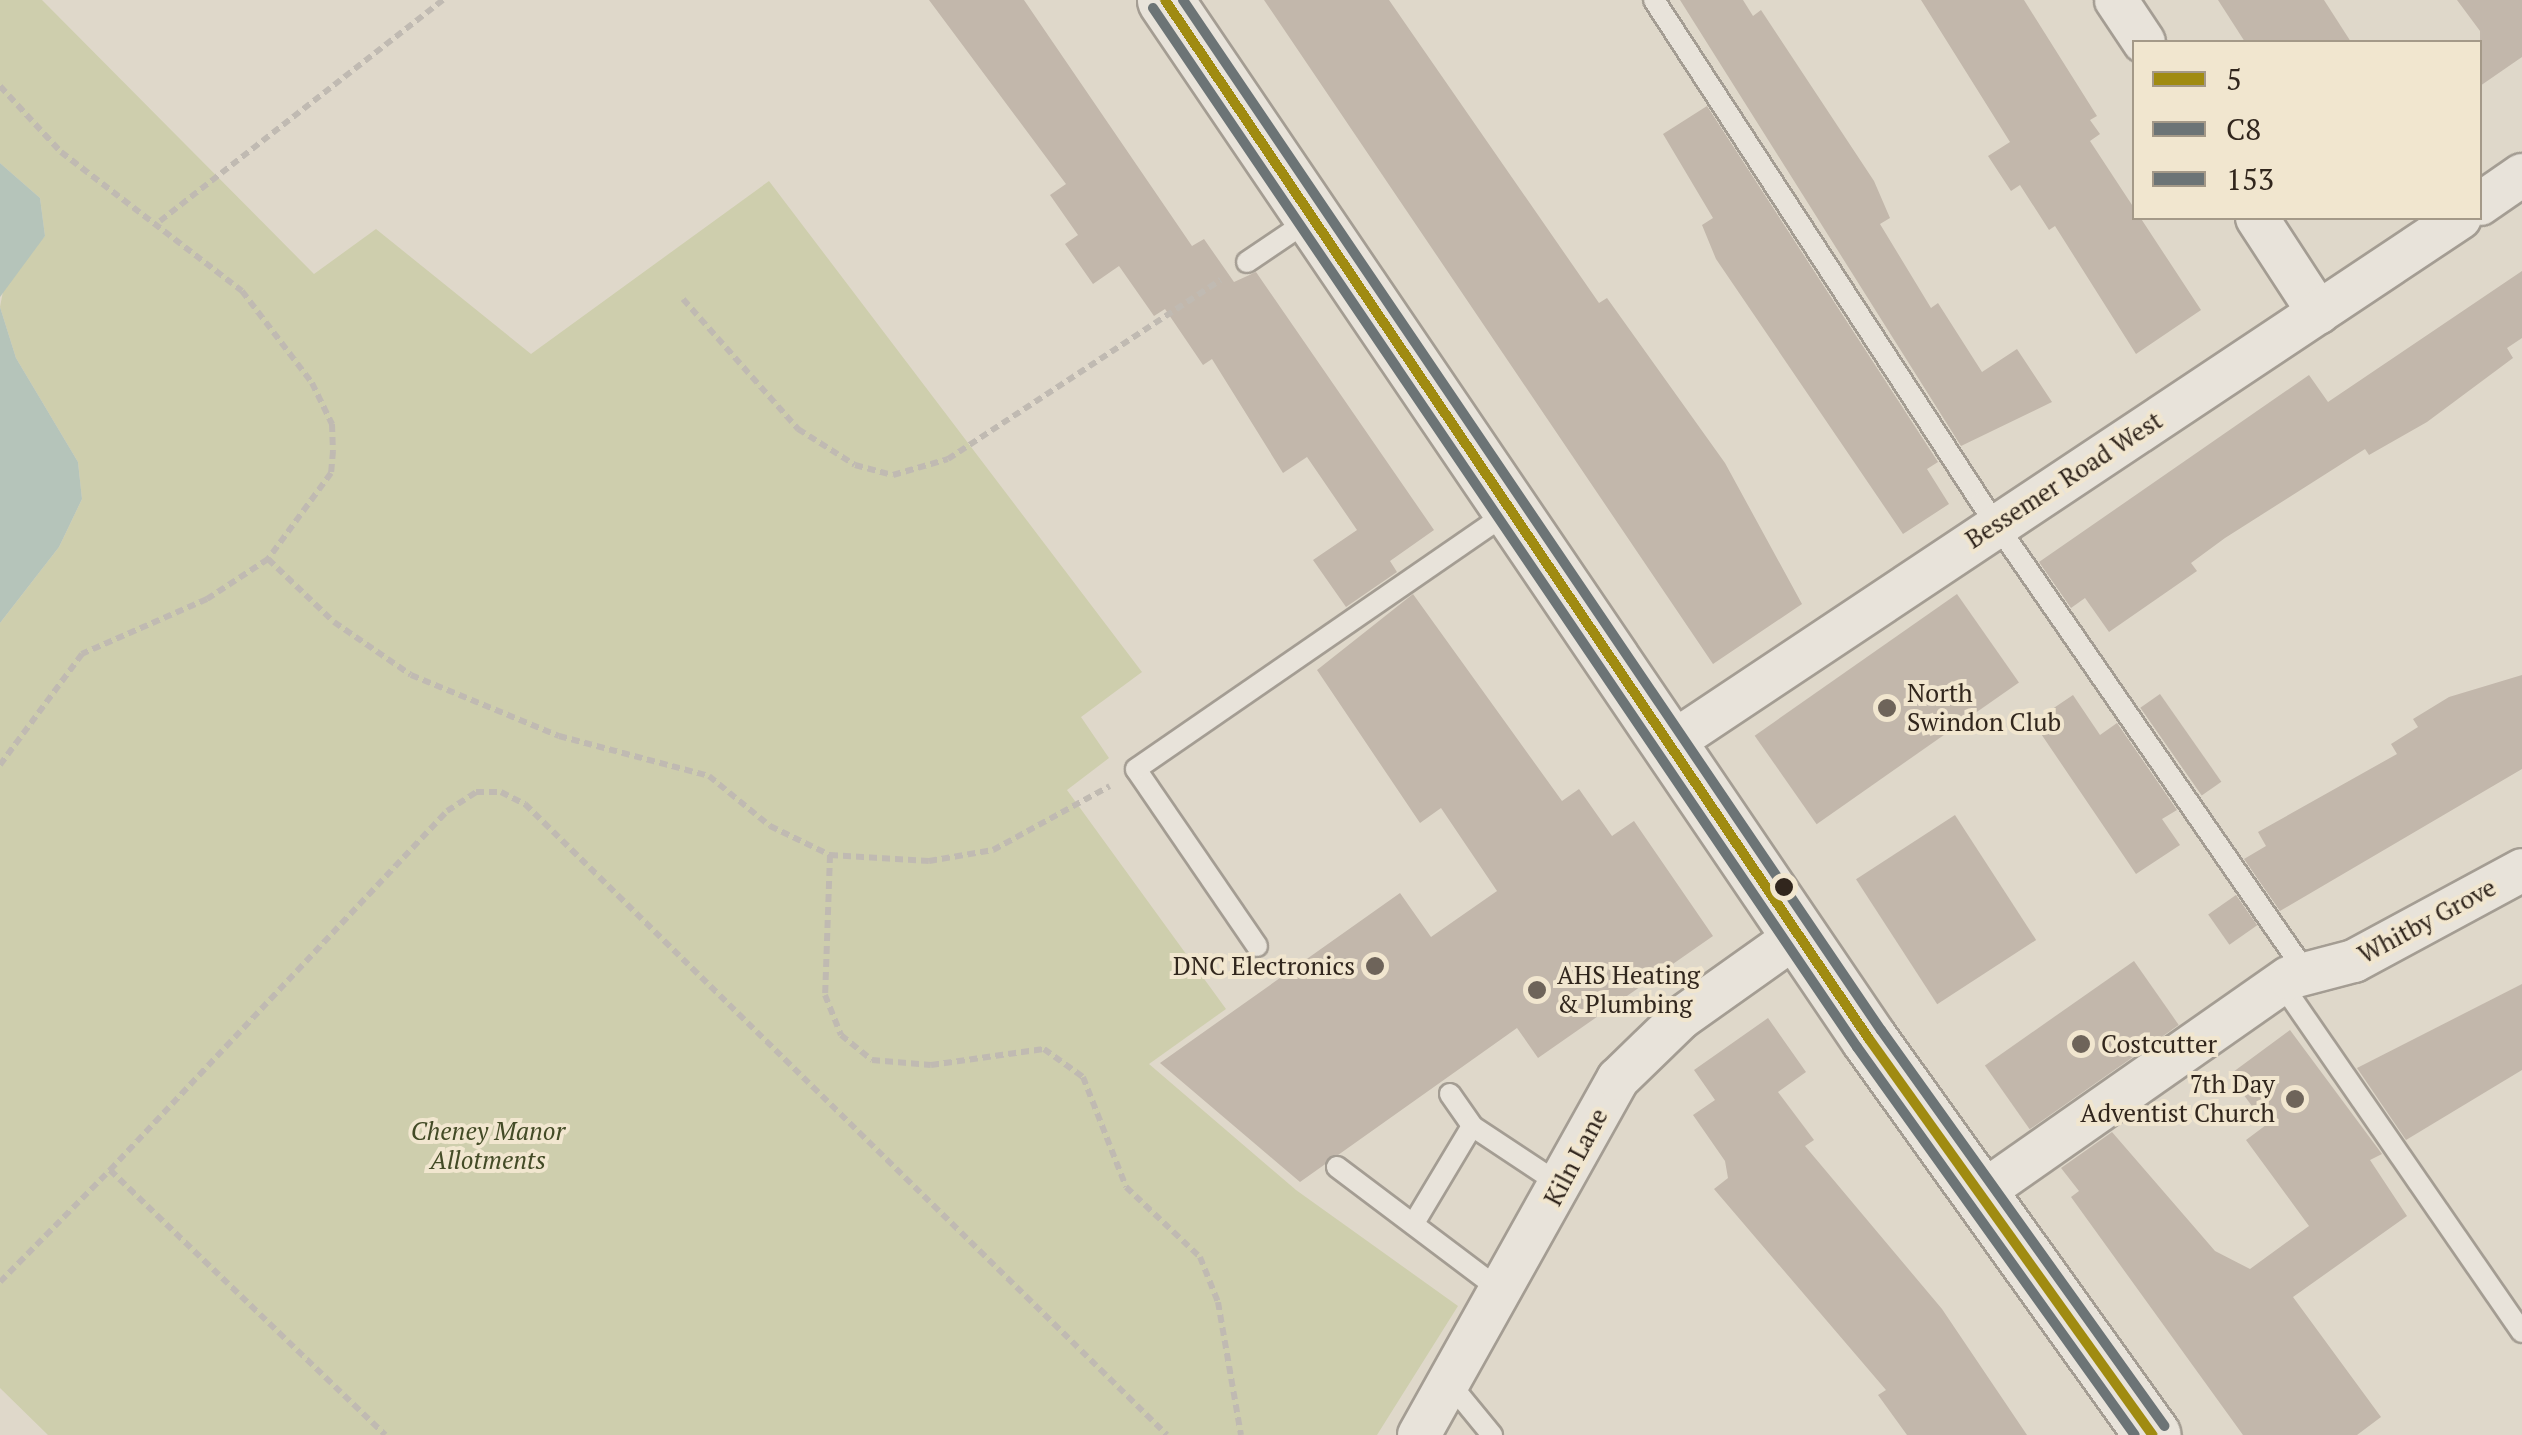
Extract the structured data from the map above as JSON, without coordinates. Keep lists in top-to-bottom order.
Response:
{
  "streets": {
    "street": ["Bessemer Road West", "Whitby Grove", "Kiln Lane"]
  },
  "parks": ["Cheney Manor Allotments"],
  "places": [
    "North Swindon Club",
    "DNC Electronics",
    "AHS Heating & Plumbing",
    "Costcutter",
    "7th Day Adventist Church"
  ],
  "lines": ["transit line 5", "transit line 153", "transit line C8"],
  "legend": ["5", "C8", "153"]
}
